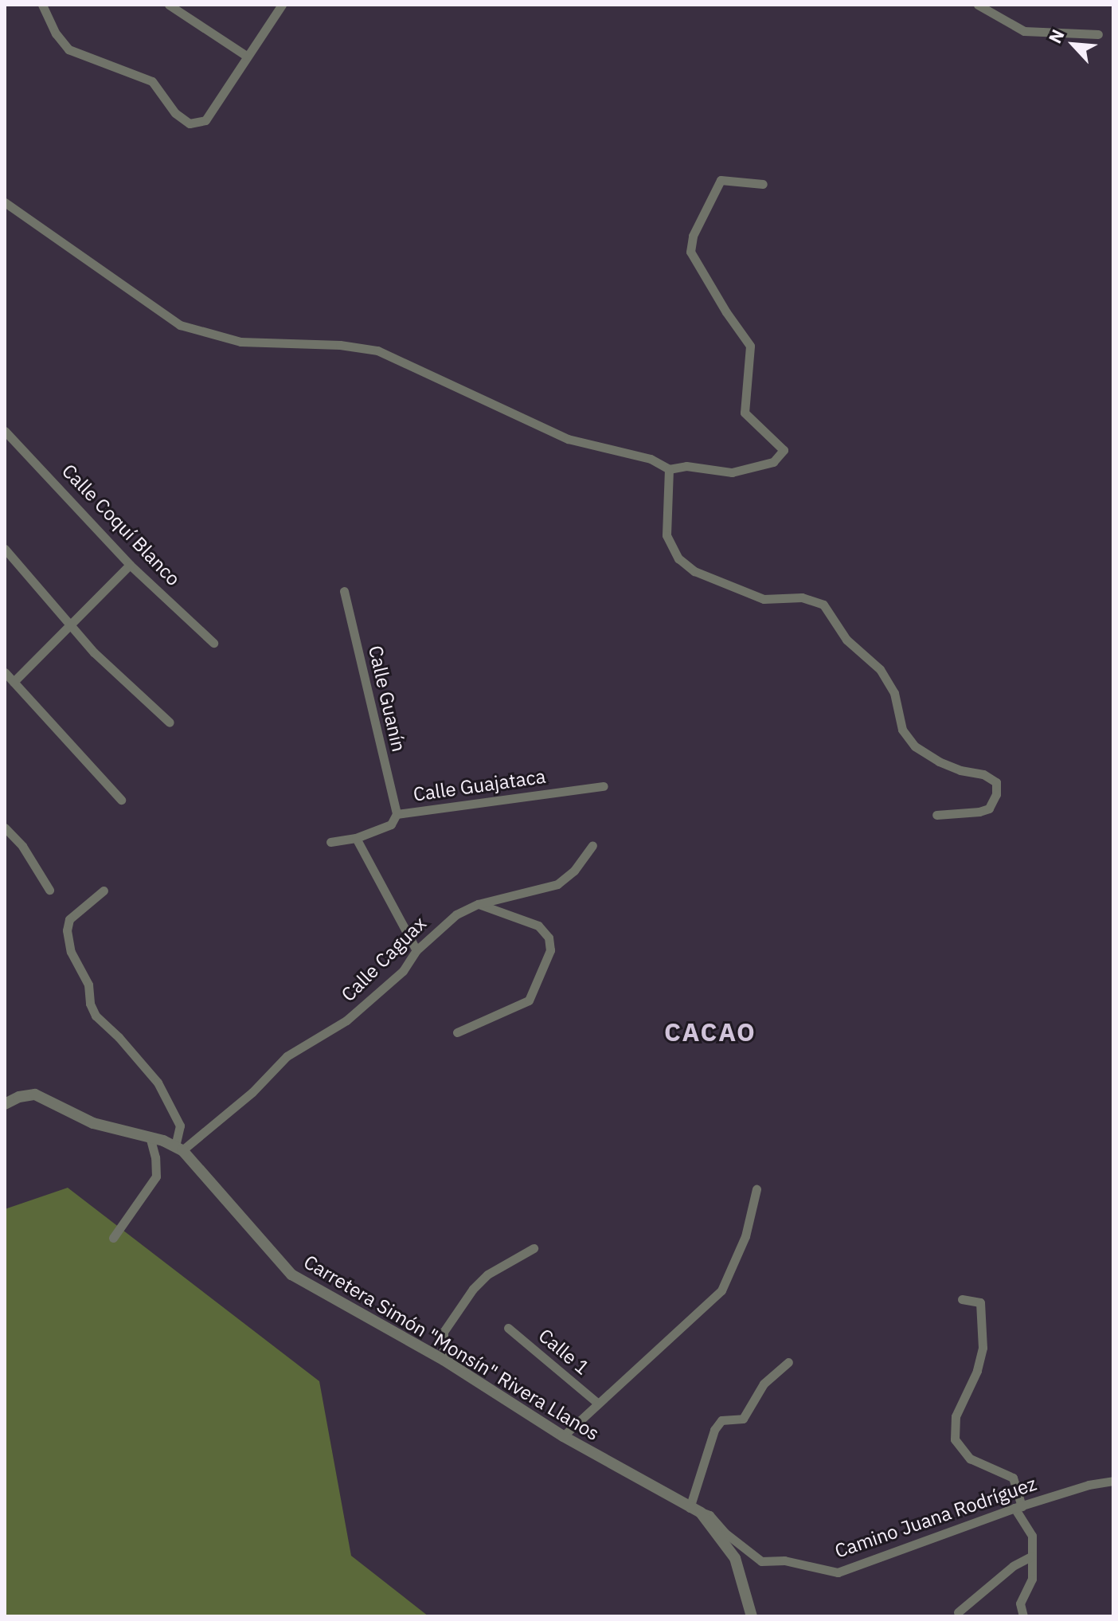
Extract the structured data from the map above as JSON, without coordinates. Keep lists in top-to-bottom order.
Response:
{
  "streets": {
    "street": [
      "Calle Coquí Blanco",
      "Calle Guanín",
      "Calle Guajataca",
      "Calle Caguax",
      "Carretera Simón \"Monsín\" Rivera Llanos",
      "Calle 1",
      "Camino Juana Rodríguez"
    ]
  },
  "crossings": [
    ["Calle Guanín", "Calle Guajataca"],
    ["Calle Caguax", "Carretera Simón \"Monsín\" Rivera Llanos"],
    ["Carretera Simón \"Monsín\" Rivera Llanos", "Camino Juana Rodríguez"]
  ],
  "districts": ["CACAO"],
  "north": "top left"
}
